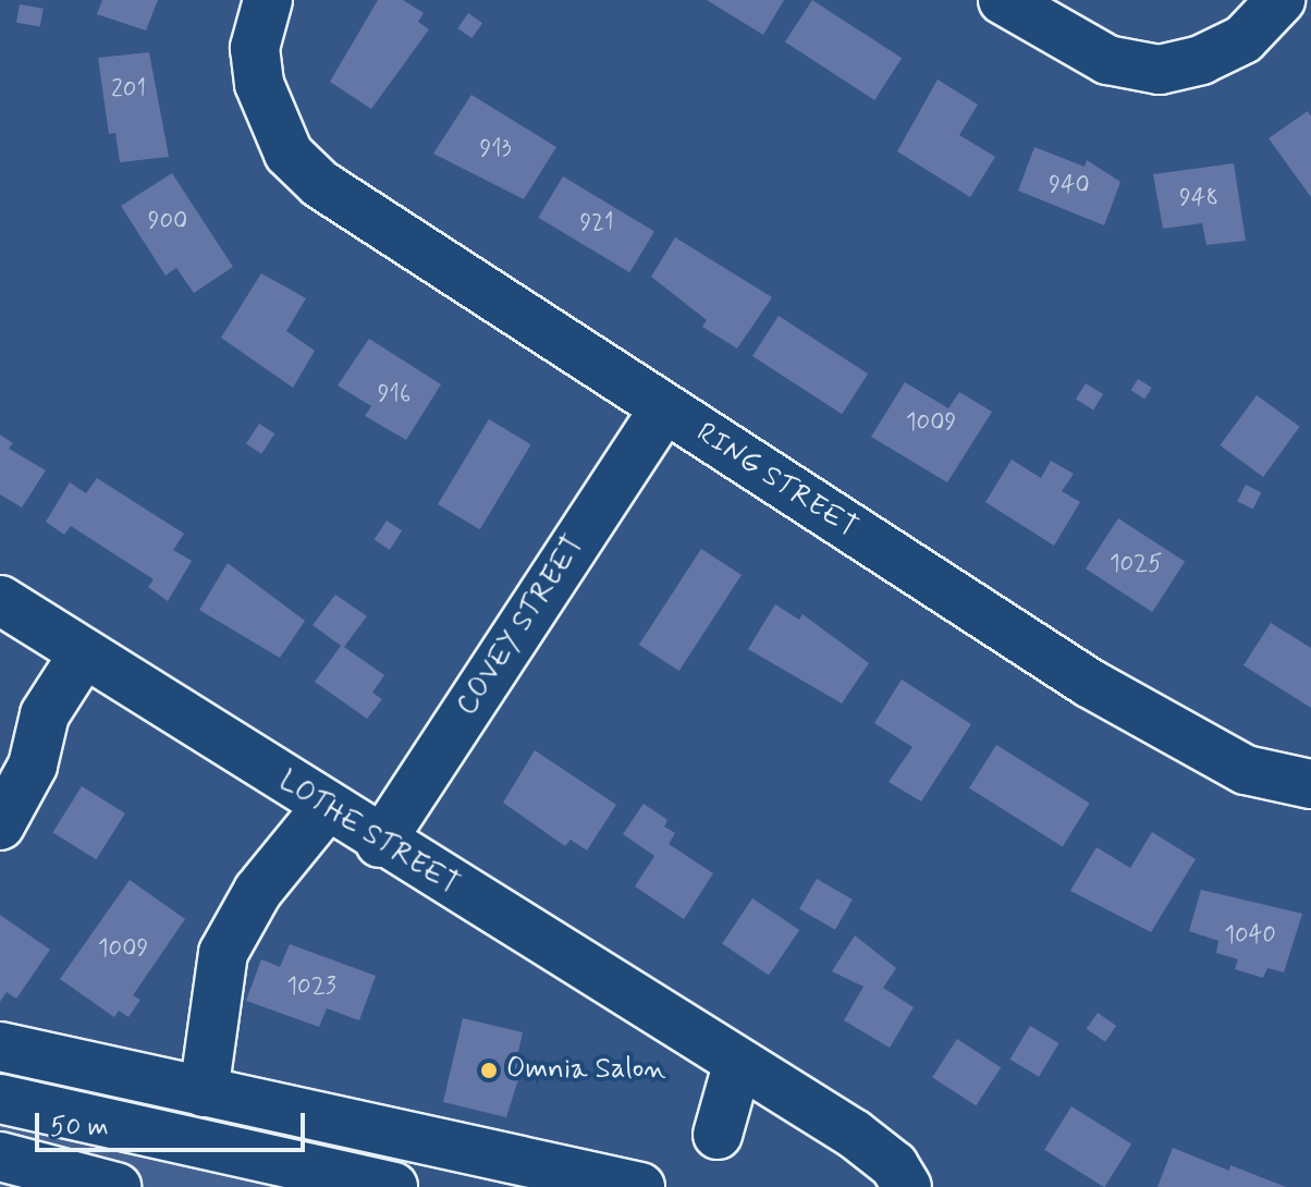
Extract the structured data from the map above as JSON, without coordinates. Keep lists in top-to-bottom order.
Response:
{
  "streets": {
    "street": ["RING STREET", "COVEY STREET", "LOTHE STREET"]
  },
  "crossings": [
    ["RING STREET", "COVEY STREET"],
    ["COVEY STREET", "LOTHE STREET"]
  ],
  "places": ["Omnia Salon"],
  "house_numbers": [
    "201",
    "913",
    "940",
    "948",
    "900",
    "921",
    "916",
    "1009",
    "1025",
    "1040",
    "1009",
    "1023"
  ],
  "scale_bar": "50 m"
}
